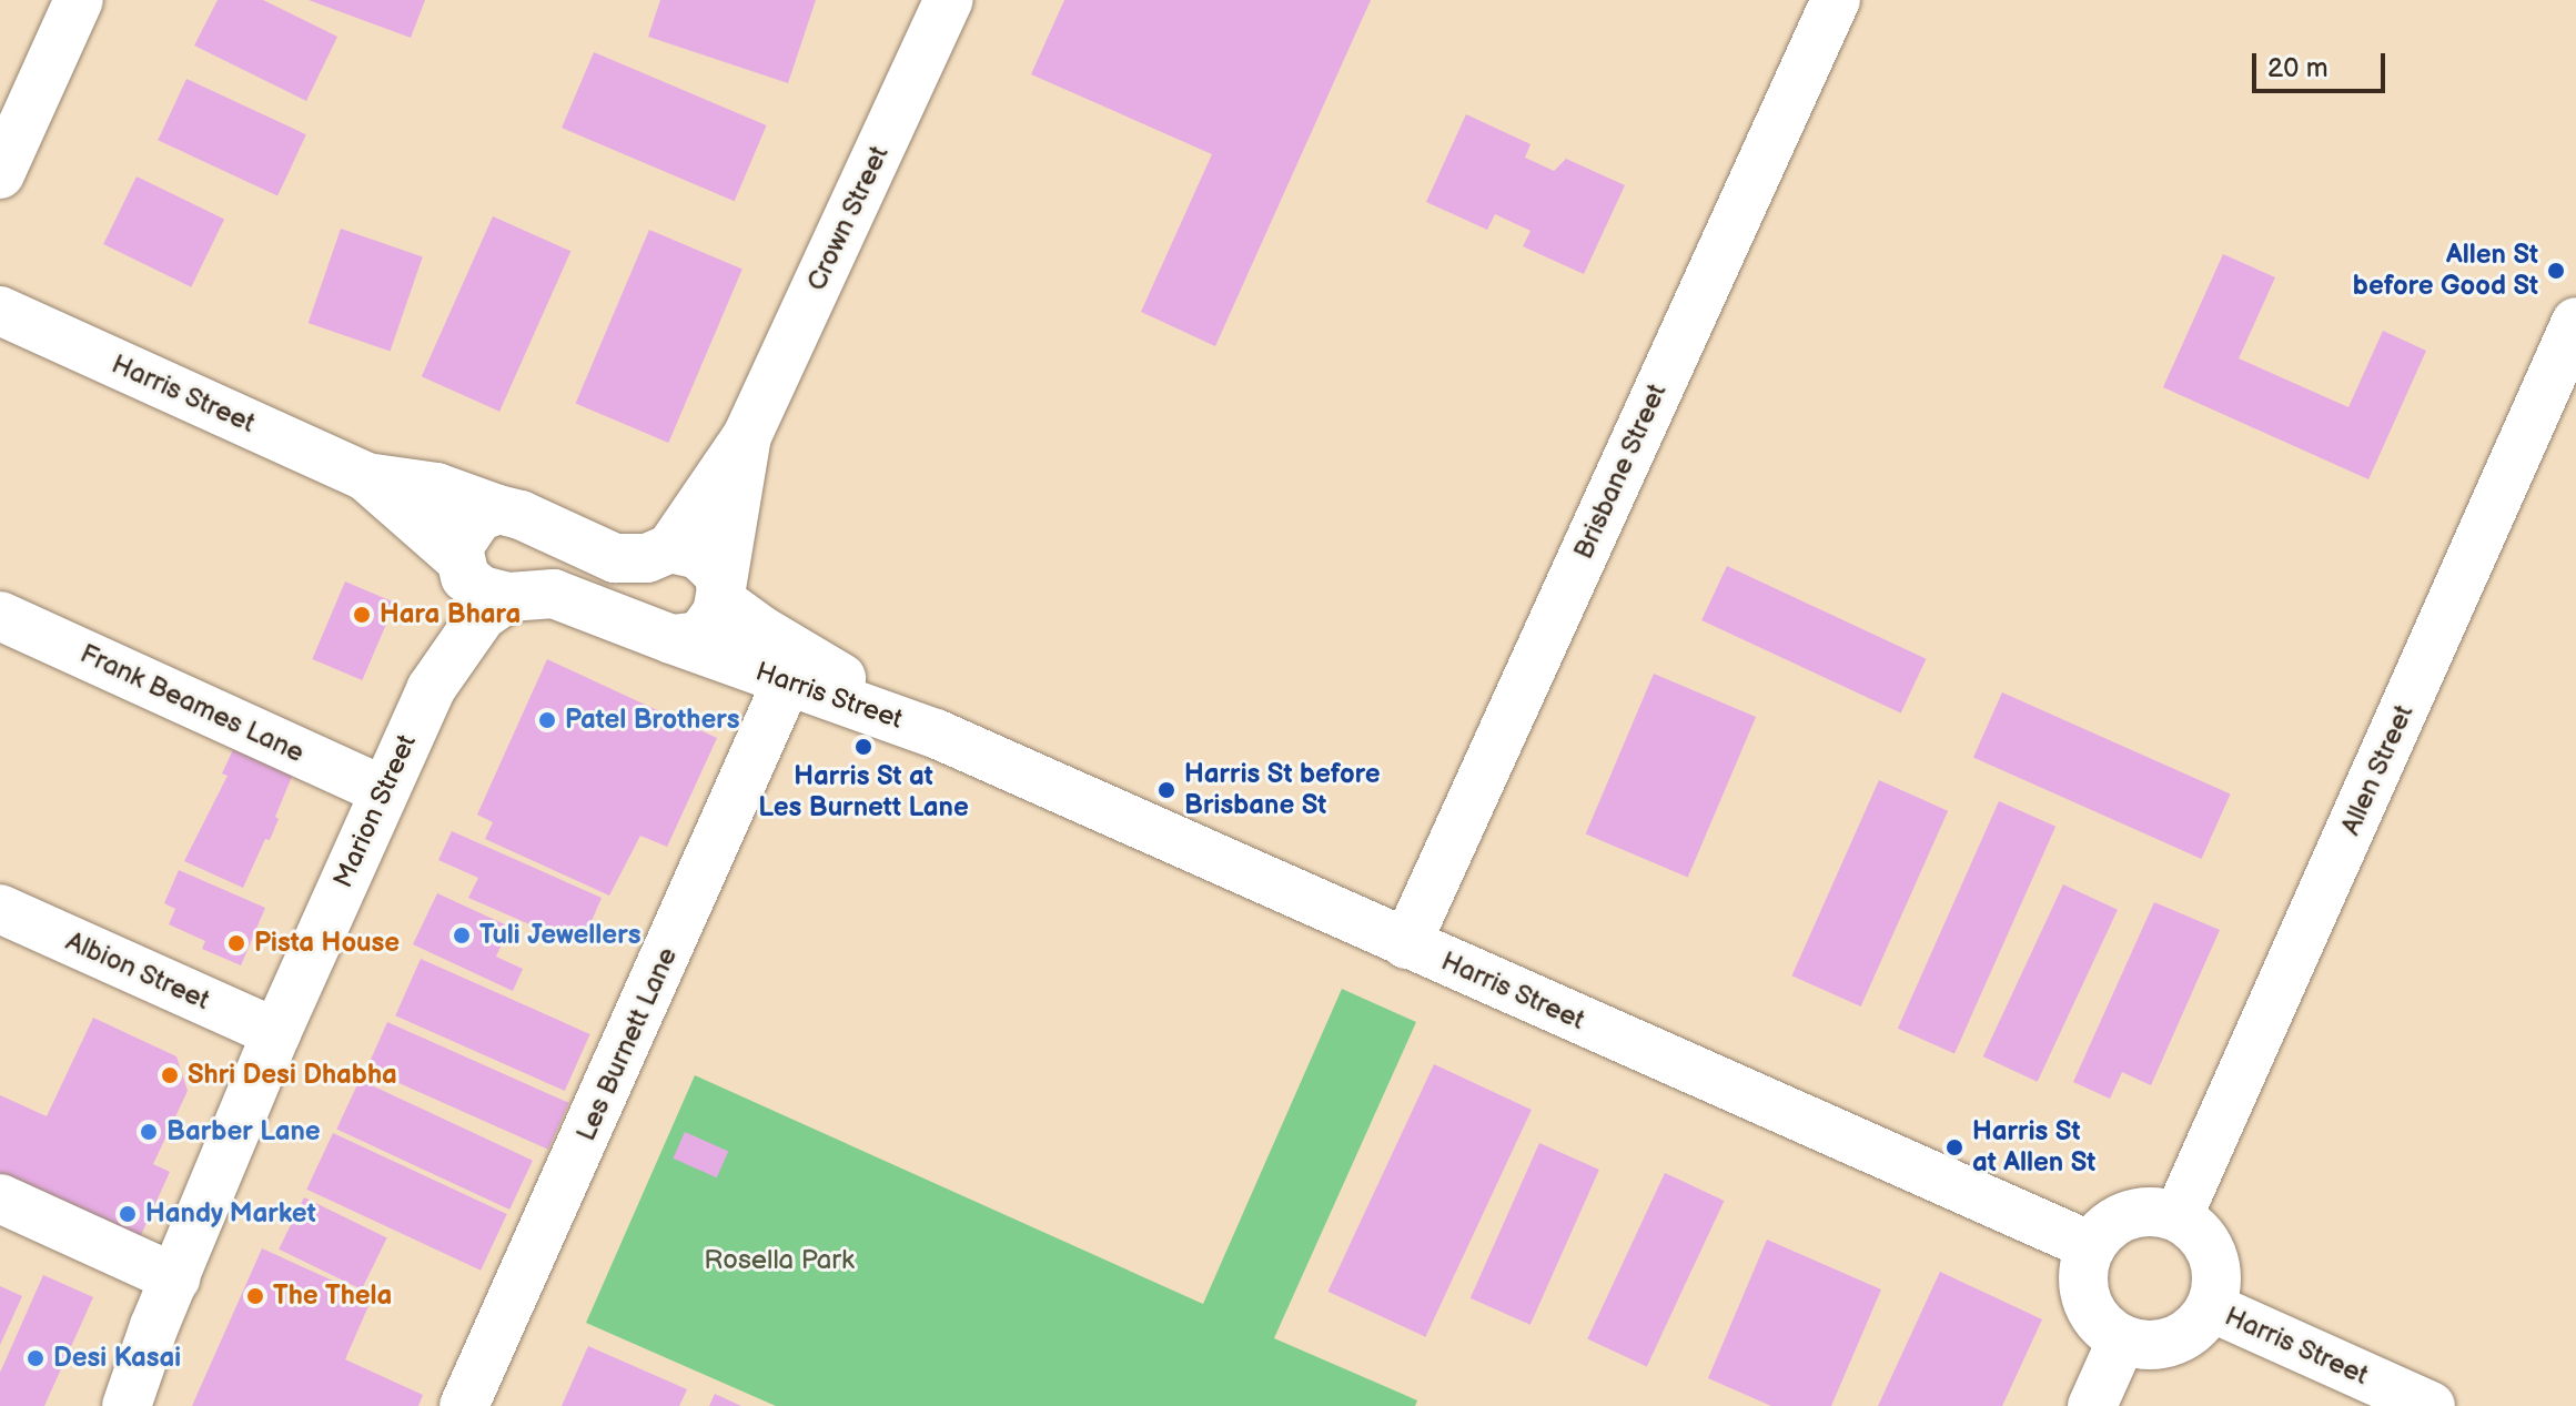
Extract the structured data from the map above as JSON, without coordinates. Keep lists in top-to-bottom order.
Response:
{
  "streets": {
    "main road": [
      "Crown Street",
      "Harris Street",
      "Brisbane Street",
      "Frank Beames Lane",
      "Allen Street",
      "Marion Street",
      "Albion Street",
      "Les Burnett Lane"
    ]
  },
  "crossings": [
    ["Crown Street", "Harris Street"],
    ["Harris Street", "Brisbane Street"],
    ["Harris Street", "Allen Street"],
    ["Harris Street", "Marion Street"],
    ["Harris Street", "Les Burnett Lane"],
    ["Frank Beames Lane", "Marion Street"],
    ["Marion Street", "Albion Street"]
  ],
  "parks": ["Rosella Park"],
  "places": [
    "Allen St before Good St",
    "Hara Bhara",
    "Patel Brothers",
    "Harris St at Les Burnett Lane",
    "Harris St before Brisbane St",
    "Tuli Jewellers",
    "Pista House",
    "Shri Desi Dhabha",
    "Barber Lane",
    "Harris St at Allen St",
    "Handy Market",
    "The Thela",
    "Desi Kasai"
  ],
  "scale_bar": "20 m"
}
